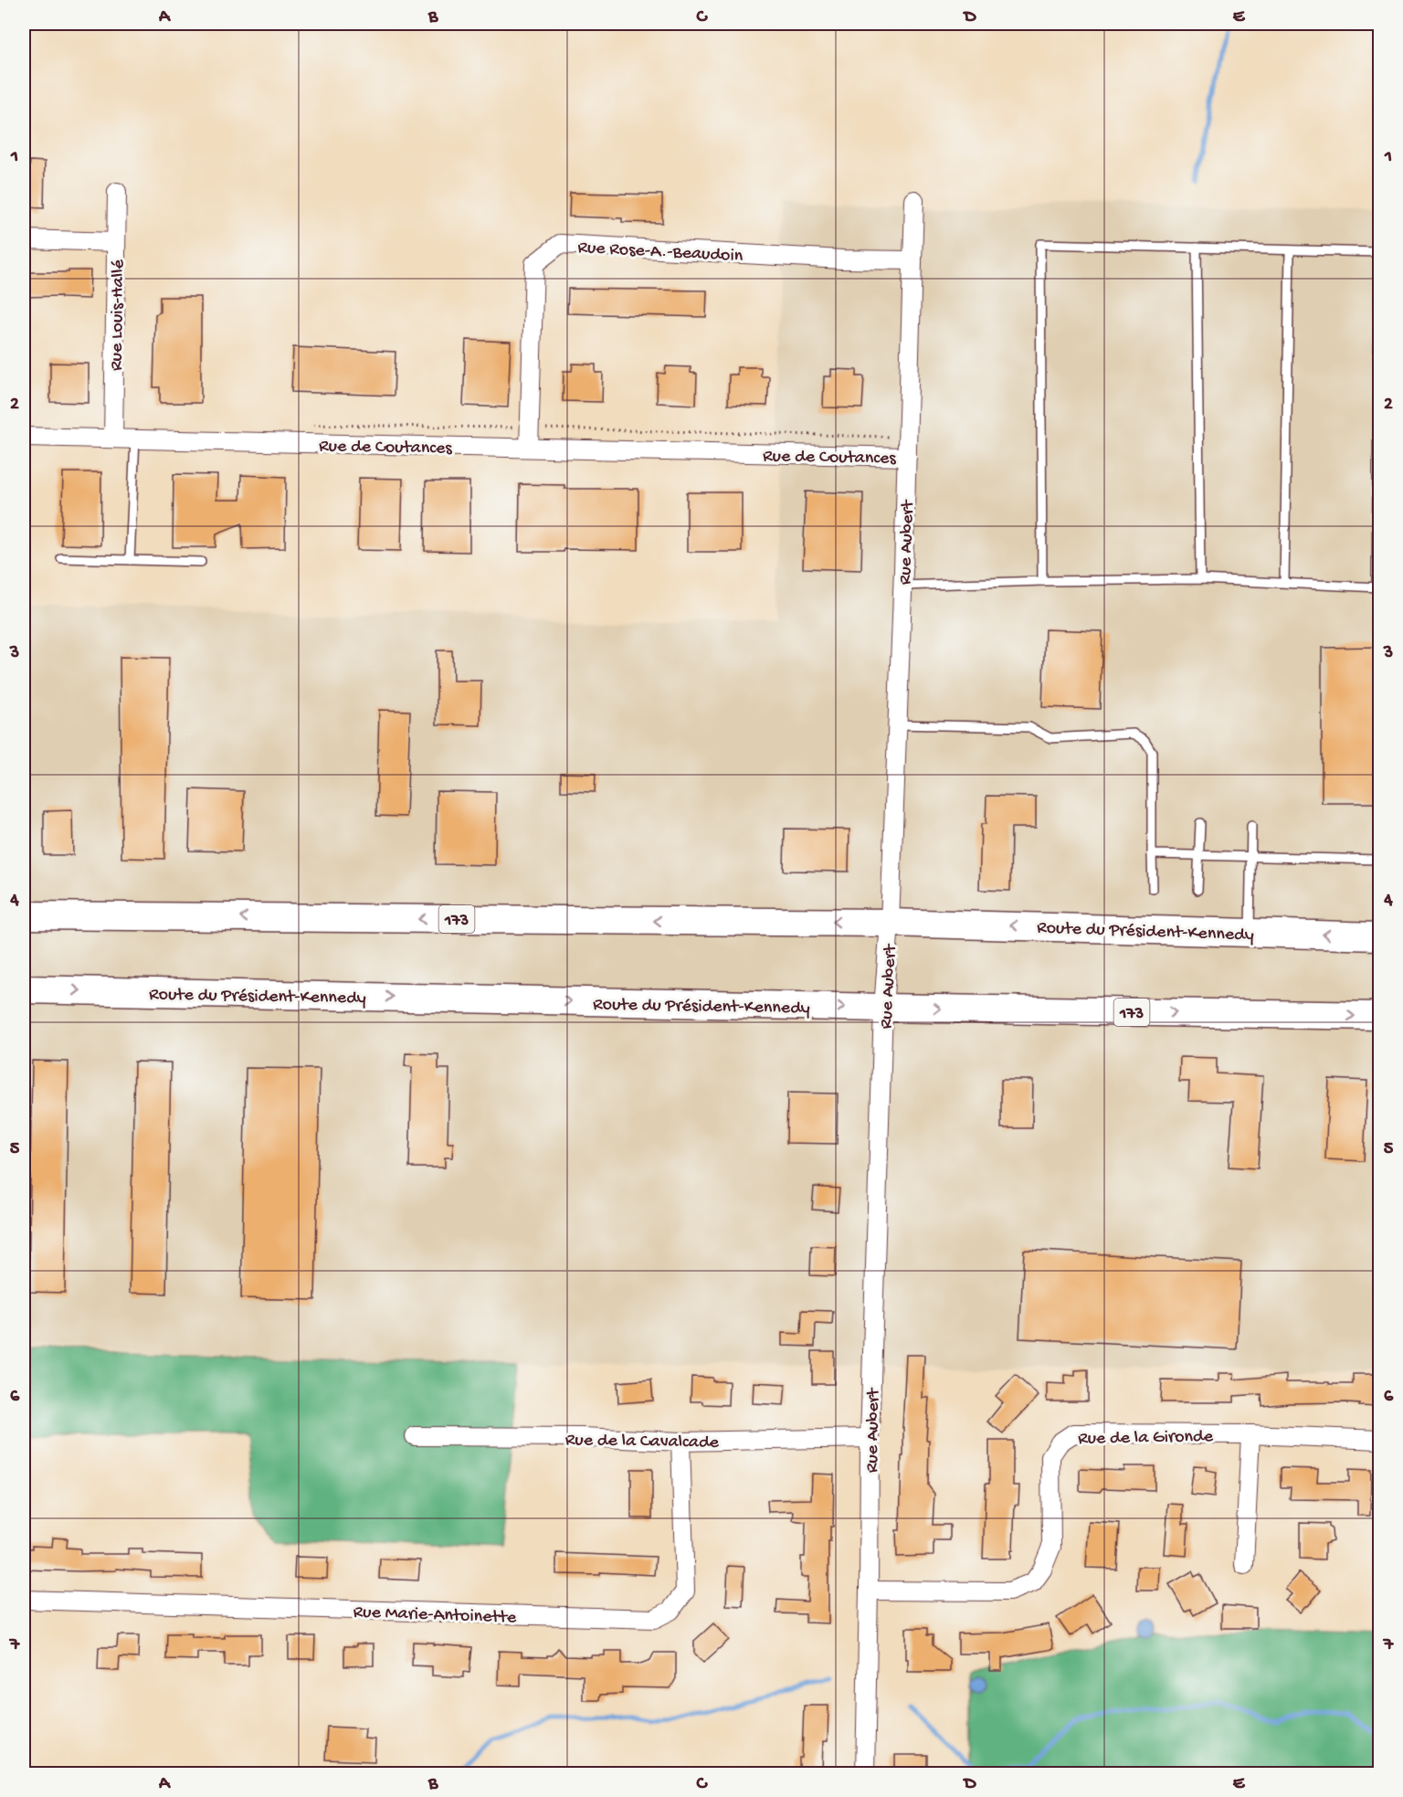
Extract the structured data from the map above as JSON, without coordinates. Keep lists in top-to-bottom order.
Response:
{
  "streets": {
    "main road": ["173", "Route du Président-Kennedy"],
    "street": [
      "Rue Rose-A.-Beaudoin",
      "Rue Louis-Hallé",
      "Rue de Coutances",
      "Rue Aubert",
      "Rue de la Gironde",
      "Rue de la Cavalcade",
      "Rue Marie-Antoinette"
    ]
  },
  "crossings": [
    ["Rue Rose-A.-Beaudoin", "Rue de Coutances"],
    ["Rue Rose-A.-Beaudoin", "Rue Aubert"],
    ["Rue Louis-Hallé", "Rue de Coutances"],
    ["Rue de Coutances", "Rue Aubert"],
    ["Rue Aubert", "Route du Président-Kennedy"],
    ["Rue Aubert", "Rue de la Gironde"],
    ["Rue Aubert", "Rue de la Cavalcade"],
    ["Rue de la Cavalcade", "Rue Marie-Antoinette"]
  ],
  "grid": {
    "columns": [
      "A",
      "B",
      "C",
      "D",
      "E"
    ],
    "rows": [
      "1",
      "2",
      "3",
      "4",
      "5",
      "6",
      "7"
    ]
  }
}
